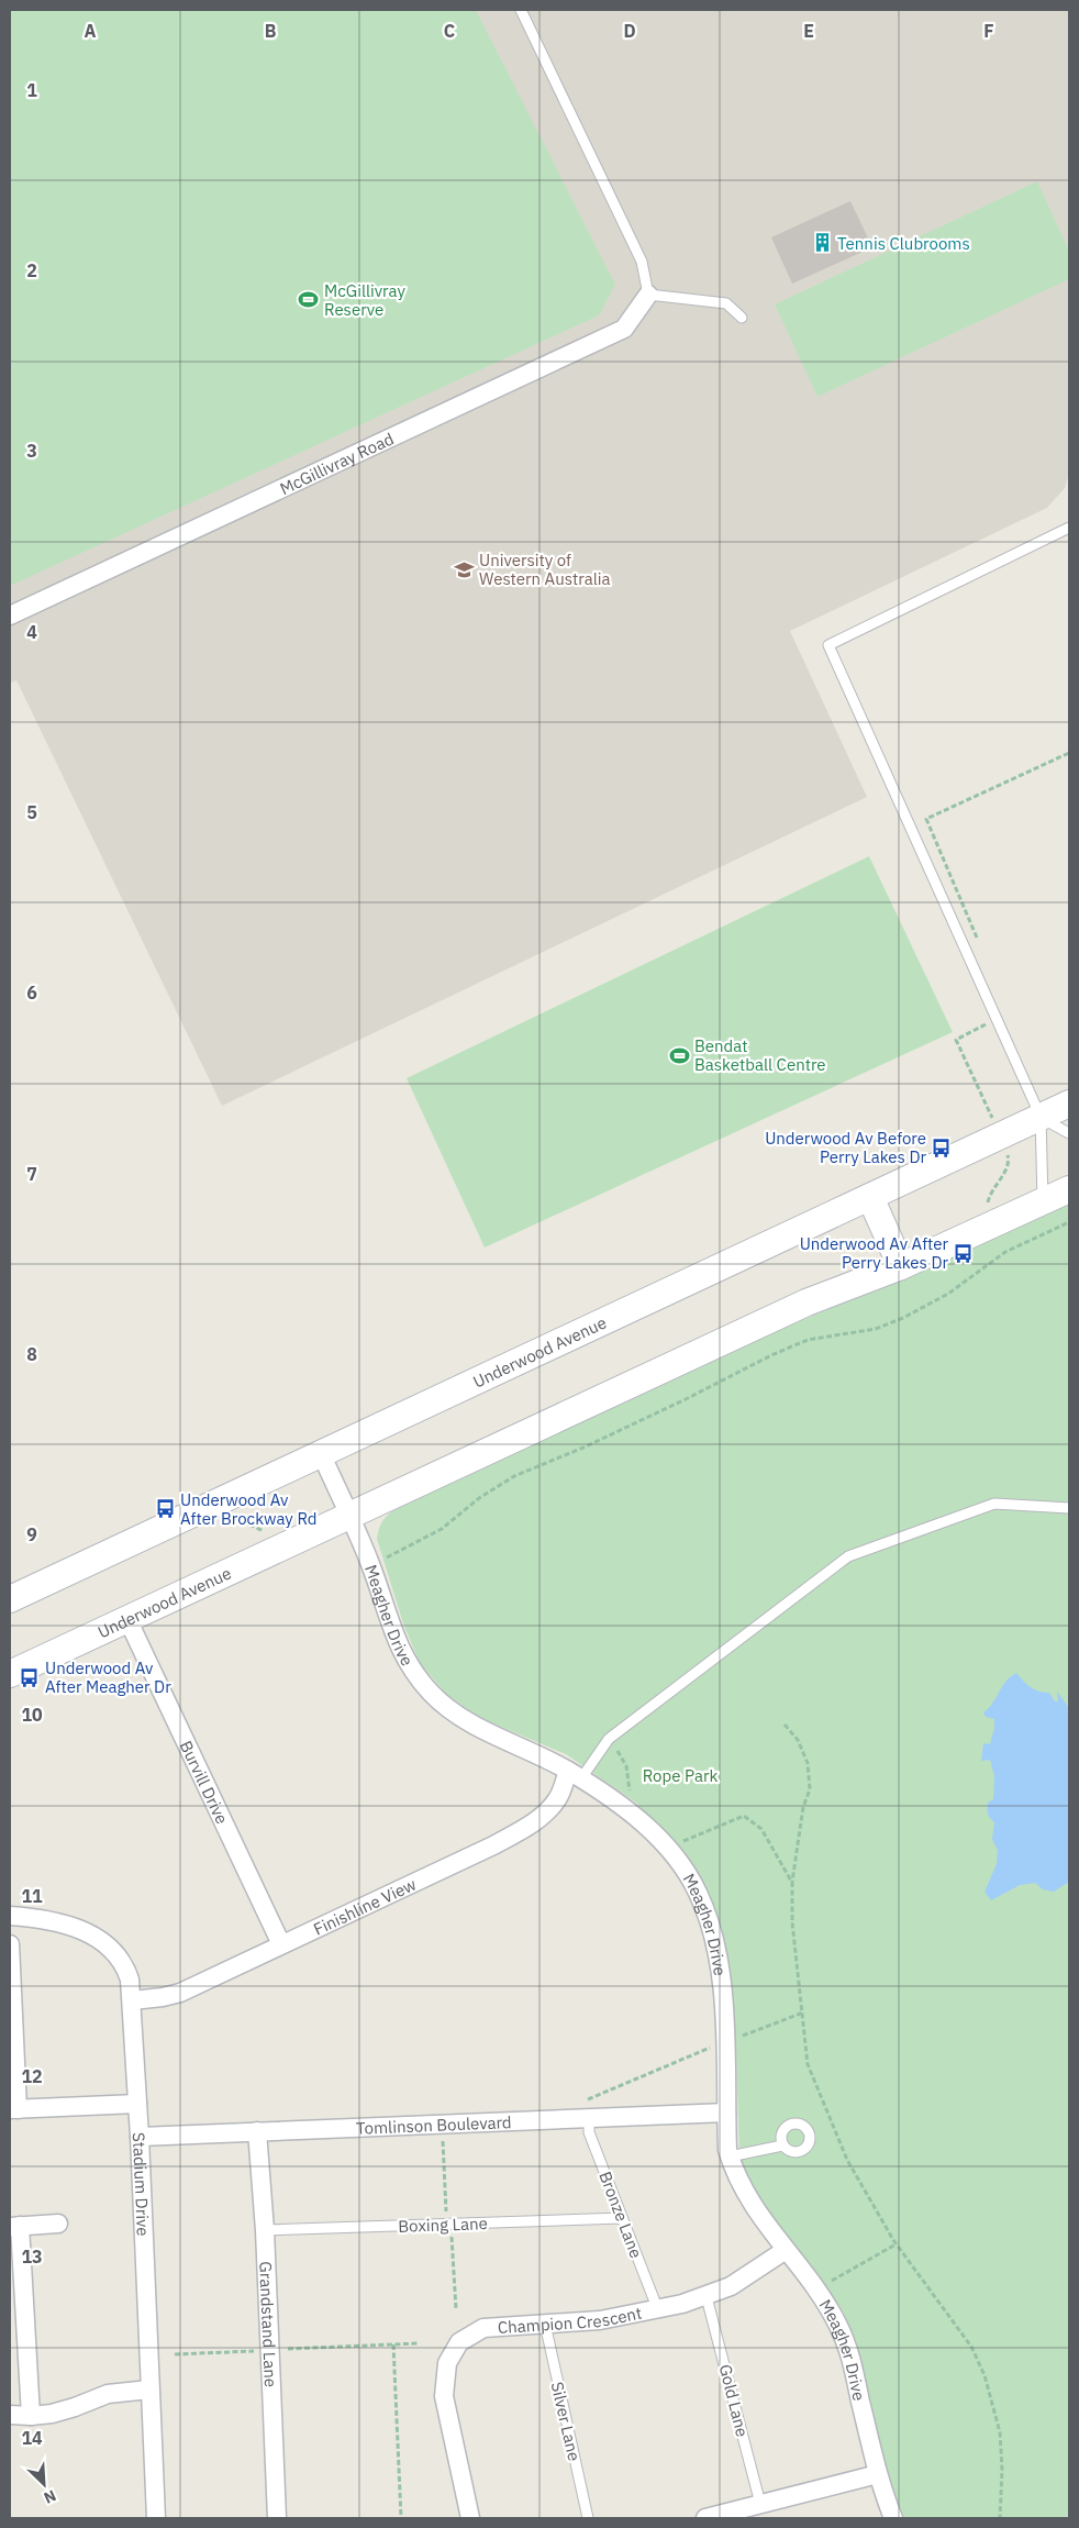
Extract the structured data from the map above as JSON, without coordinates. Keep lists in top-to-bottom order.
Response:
{
  "streets": {
    "main road": ["Underwood Avenue"],
    "street": [
      "McGillivray Road",
      "Meagher Drive",
      "Burvill Drive",
      "Finishline View",
      "Tomlinson Boulevard",
      "Stadium Drive",
      "Champion Crescent",
      "Grandstand Lane"
    ],
    "lane": [
      "Bronze Lane",
      "Boxing Lane",
      "Gold Lane",
      "Silver Lane"
    ]
  },
  "crossings": [
    ["Underwood Avenue", "Meagher Drive"],
    ["Underwood Avenue", "Burvill Drive"],
    ["Meagher Drive", "Finishline View"],
    ["Meagher Drive", "Tomlinson Boulevard"],
    ["Meagher Drive", "Champion Crescent"],
    ["Burvill Drive", "Finishline View"],
    ["Finishline View", "Stadium Drive"],
    ["Tomlinson Boulevard", "Stadium Drive"],
    ["Tomlinson Boulevard", "Bronze Lane"],
    ["Tomlinson Boulevard", "Grandstand Lane"],
    ["Bronze Lane", "Boxing Lane"],
    ["Bronze Lane", "Champion Crescent"],
    ["Boxing Lane", "Grandstand Lane"],
    ["Champion Crescent", "Gold Lane"],
    ["Champion Crescent", "Silver Lane"]
  ],
  "parks": ["Rope Park"],
  "places": {
    "building": ["Tennis Clubrooms"],
    "sports": ["McGillivray Reserve", "Bendat Basketball Centre"],
    "school or university": ["University of Western Australia"],
    "bus stop": [
      "Underwood Av Before Perry Lakes Dr",
      "Underwood Av After Perry Lakes Dr",
      "Underwood Av After Brockway Rd",
      "Underwood Av After Meagher Dr"
    ]
  },
  "north": "bottom right",
  "grid": {
    "columns": [
      "A",
      "B",
      "C",
      "D",
      "E",
      "F"
    ],
    "rows": [
      "1",
      "2",
      "3",
      "4",
      "5",
      "6",
      "7",
      "8",
      "9",
      "10",
      "11",
      "12",
      "13",
      "14"
    ]
  }
}
